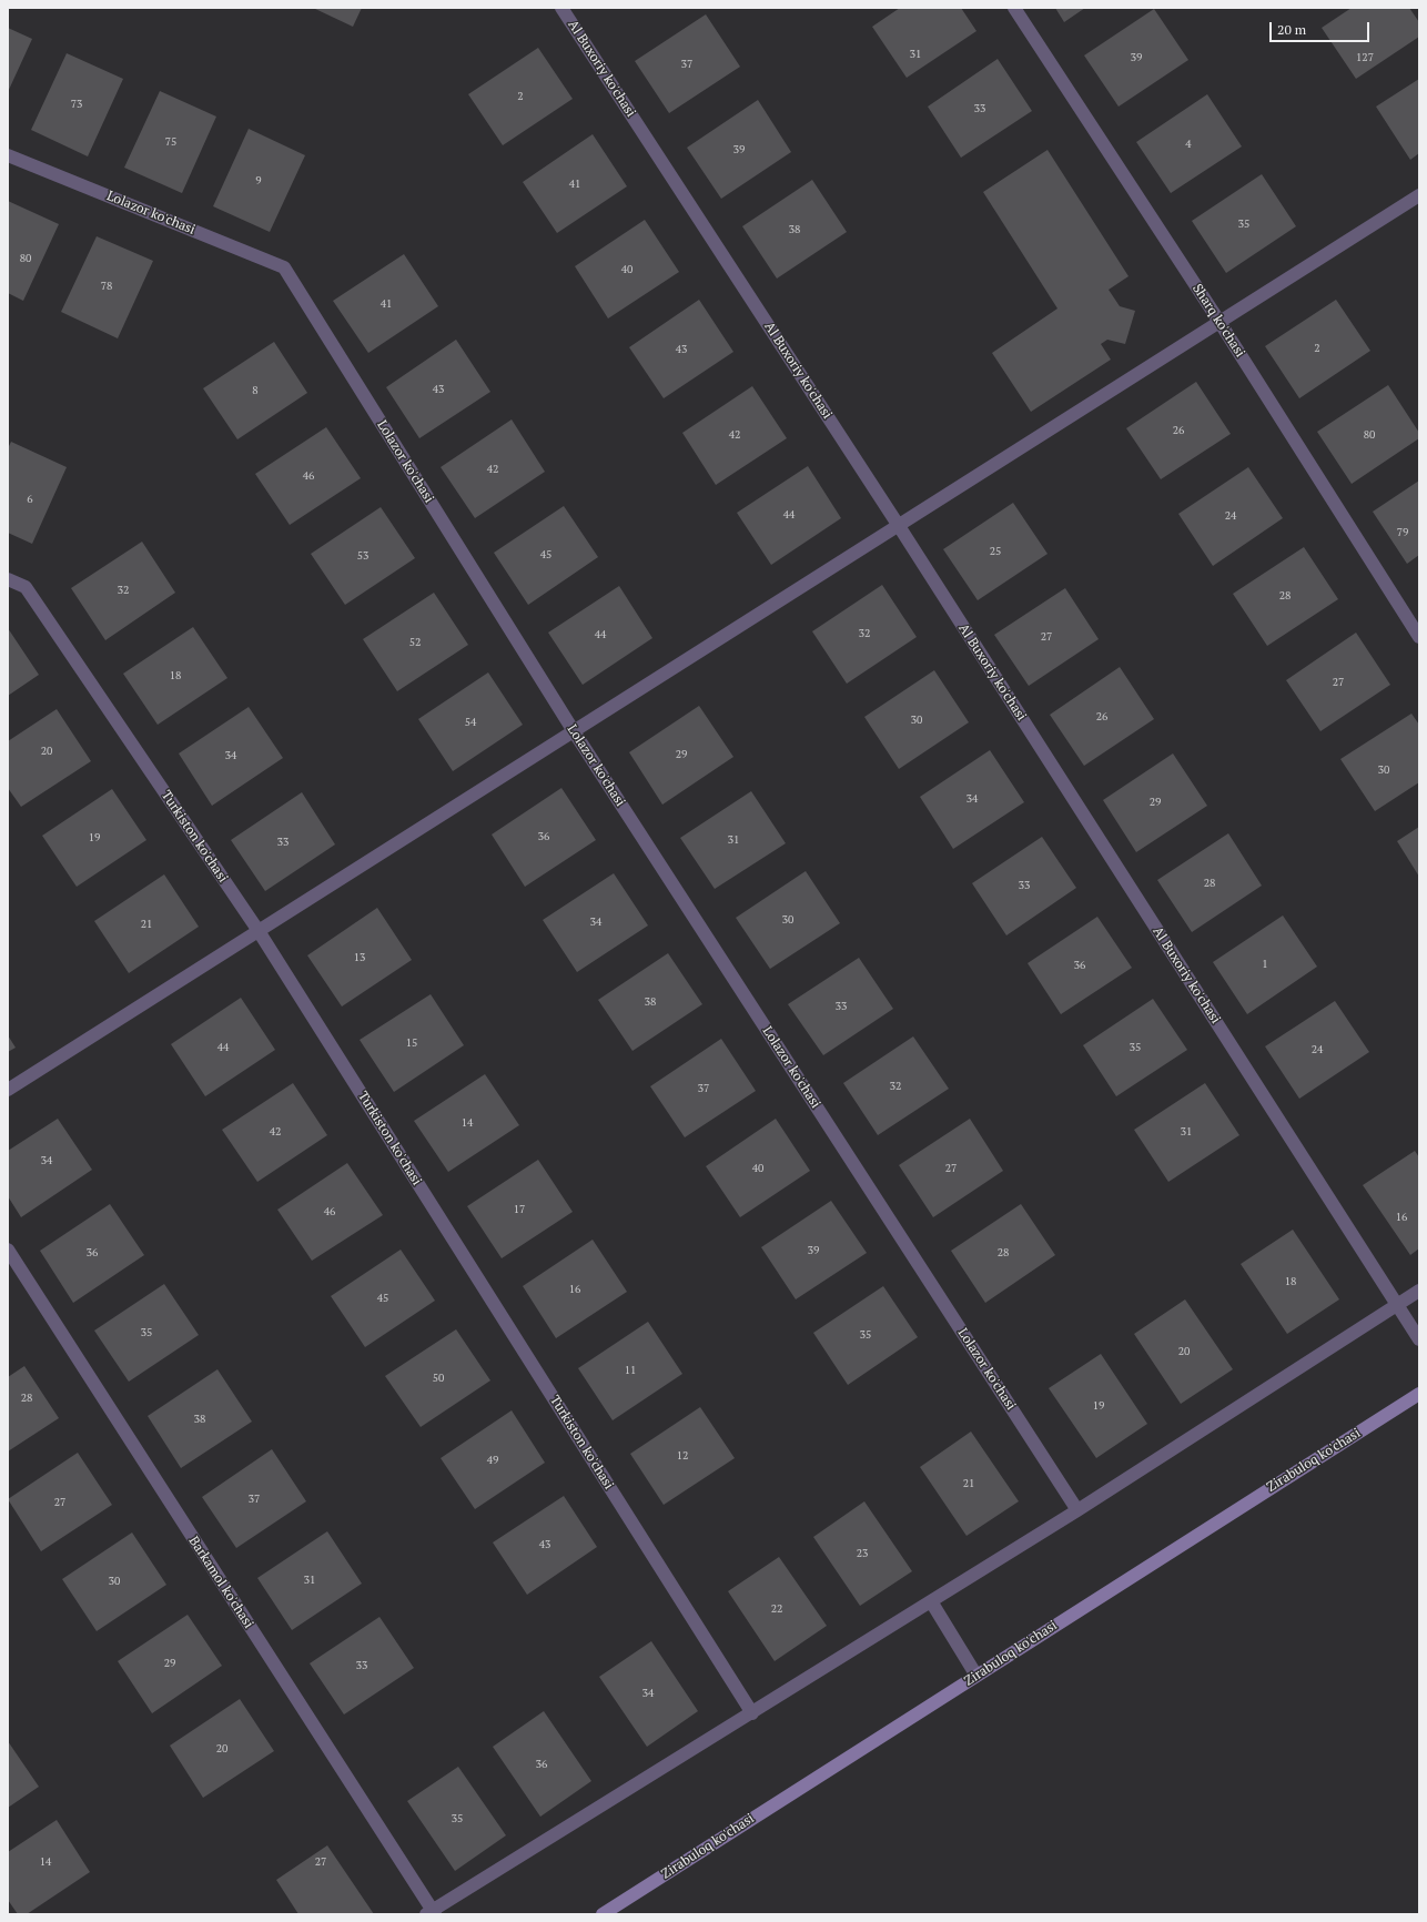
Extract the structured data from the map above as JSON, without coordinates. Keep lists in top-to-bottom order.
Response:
{
  "streets": {
    "street": [
      "Al Buxoriy ko'chasi",
      "Lolazor ko'chasi",
      "Sharq ko'chasi",
      "Turkiston ko'chasi",
      "Zirabuloq ko'chasi",
      "Barkamol ko'chasi"
    ]
  },
  "house_numbers": [
    "31",
    "39",
    "127",
    "37",
    "2",
    "73",
    "33",
    "75",
    "4",
    "39",
    "9",
    "41",
    "35",
    "38",
    "80",
    "40",
    "78",
    "41",
    "2",
    "43",
    "43",
    "8",
    "26",
    "42",
    "80",
    "42",
    "46",
    "6",
    "44",
    "24",
    "79",
    "25",
    "45",
    "53",
    "32",
    "28",
    "32",
    "44",
    "27",
    "52",
    "18",
    "27",
    "26",
    "30",
    "54",
    "20",
    "29",
    "34",
    "30",
    "34",
    "29",
    "36",
    "19",
    "31",
    "33",
    "28",
    "33",
    "30",
    "34",
    "21",
    "13",
    "1",
    "36",
    "38",
    "33",
    "15",
    "44",
    "35",
    "24",
    "32",
    "37",
    "14",
    "42",
    "31",
    "34",
    "40",
    "27",
    "17",
    "46",
    "16",
    "39",
    "36",
    "28",
    "18",
    "16",
    "45",
    "35",
    "35",
    "20",
    "11",
    "50",
    "28",
    "19",
    "38",
    "12",
    "49",
    "21",
    "37",
    "27",
    "43",
    "23",
    "31",
    "30",
    "22",
    "29",
    "33",
    "34",
    "20",
    "36",
    "35",
    "14",
    "27"
  ],
  "scale_bar": "20 m"
}
